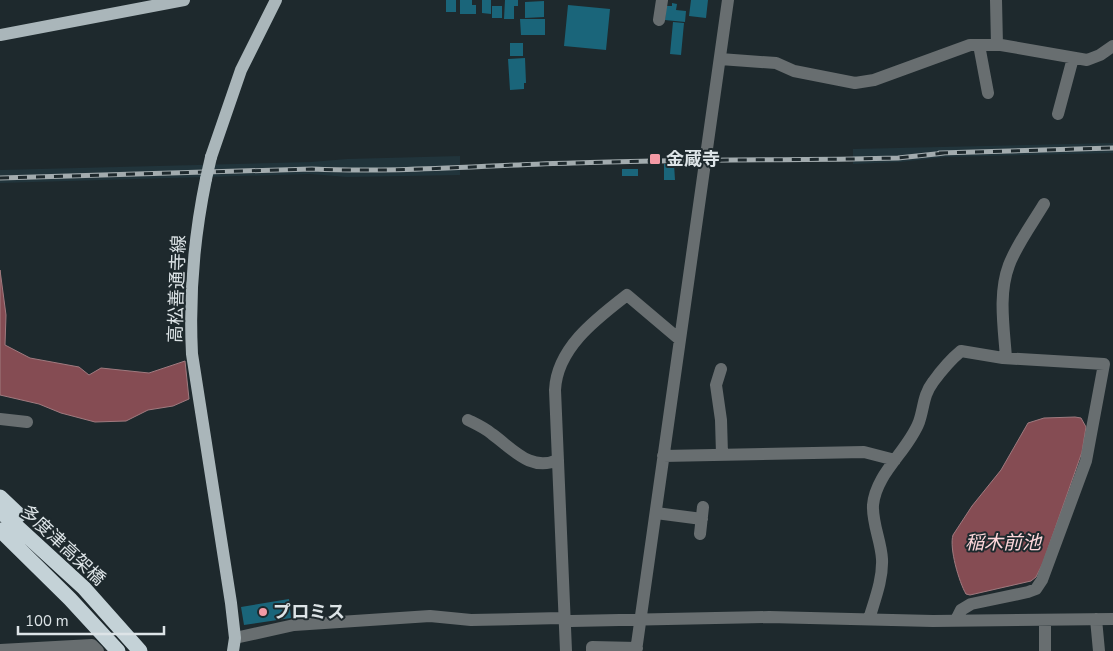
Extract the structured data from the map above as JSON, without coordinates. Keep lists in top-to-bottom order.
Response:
{
  "streets": {
    "highway": ["多度津高架橋"],
    "main road": ["高松善通寺線"]
  },
  "water": ["稲木前池"],
  "places": {
    "transit": ["金蔵寺"],
    "other": ["プロミス"]
  },
  "scale_bar": "100 m"
}
